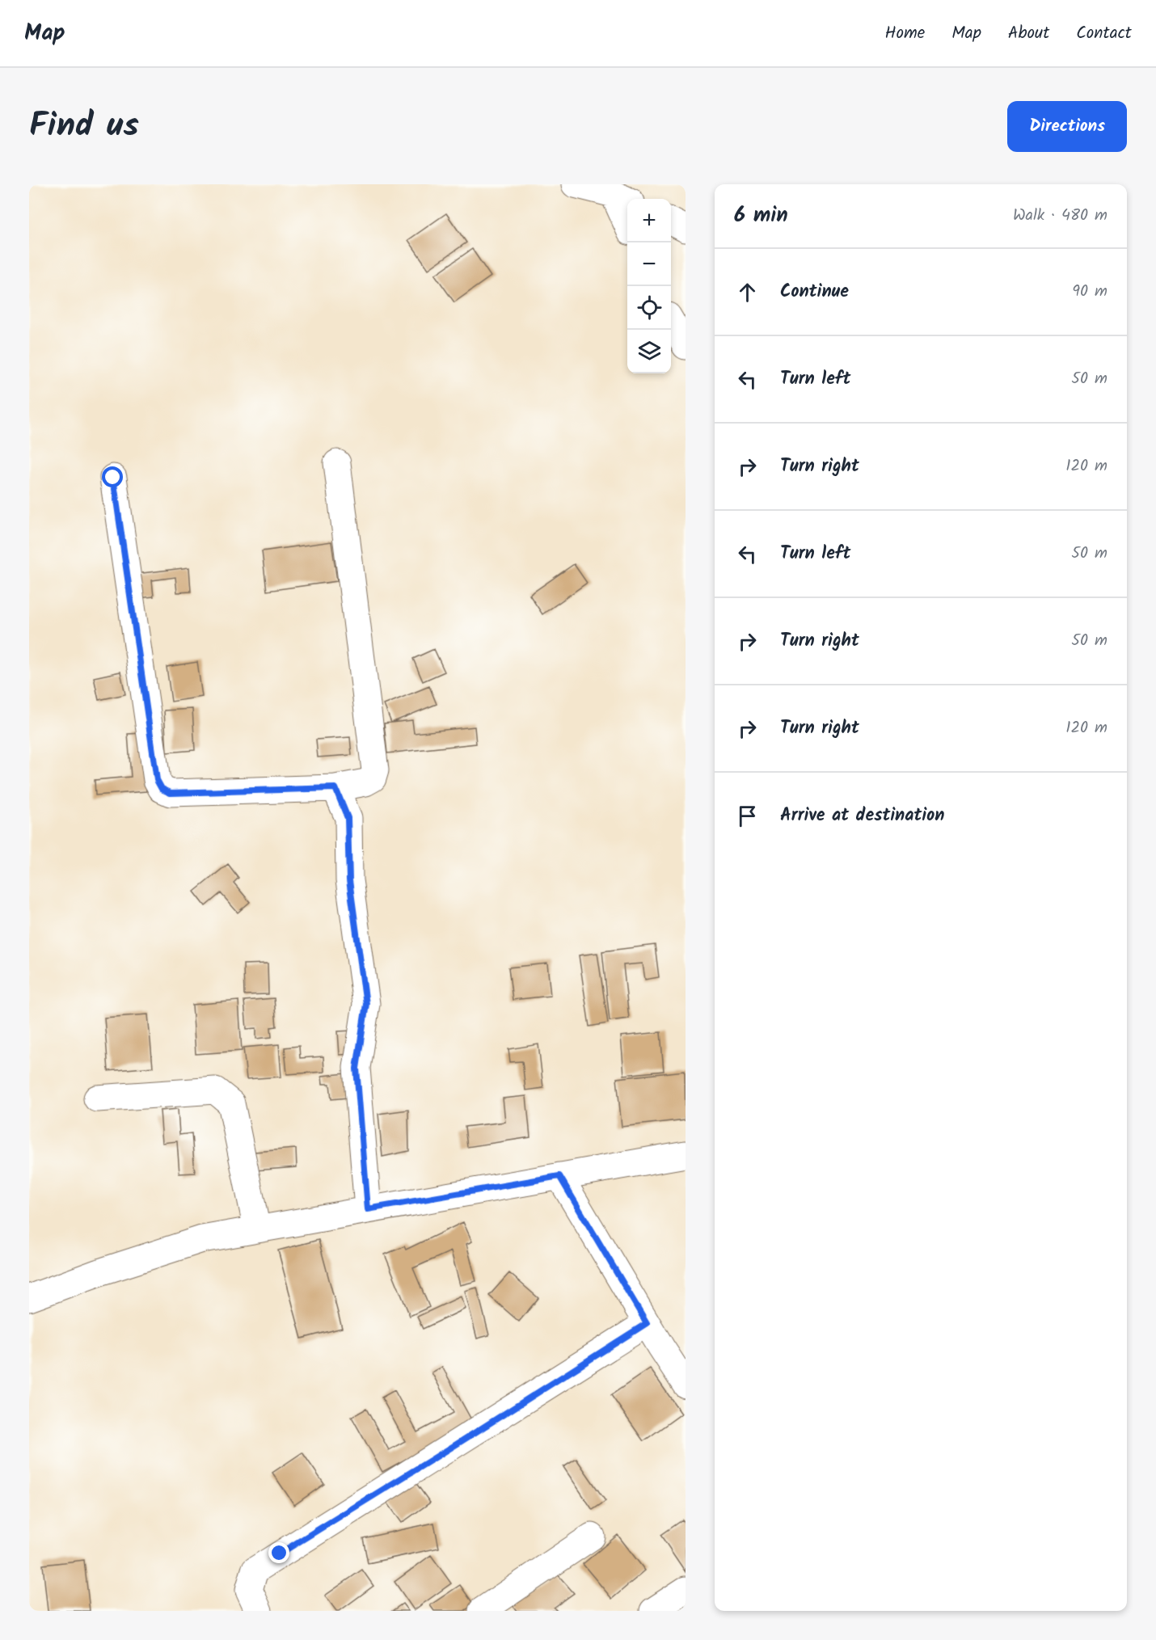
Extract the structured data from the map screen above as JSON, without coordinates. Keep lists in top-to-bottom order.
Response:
{
  "page": {
    "header": "Map",
    "nav": [
      "Home",
      "Map",
      "About",
      "Contact"
    ],
    "title": "Find us",
    "buttons": "Directions",
    "heading": ["6 min", "Walk · 480 m"],
    "map_buttons": ["+", "−"],
    "list": [
      ["Continue", "90 m"],
      ["Turn left", "50 m"],
      ["Turn right", "120 m"],
      ["Turn left", "50 m"],
      ["Turn right", "50 m"],
      ["Turn right", "120 m"],
      "Arrive at destination"
    ]
  }
}
